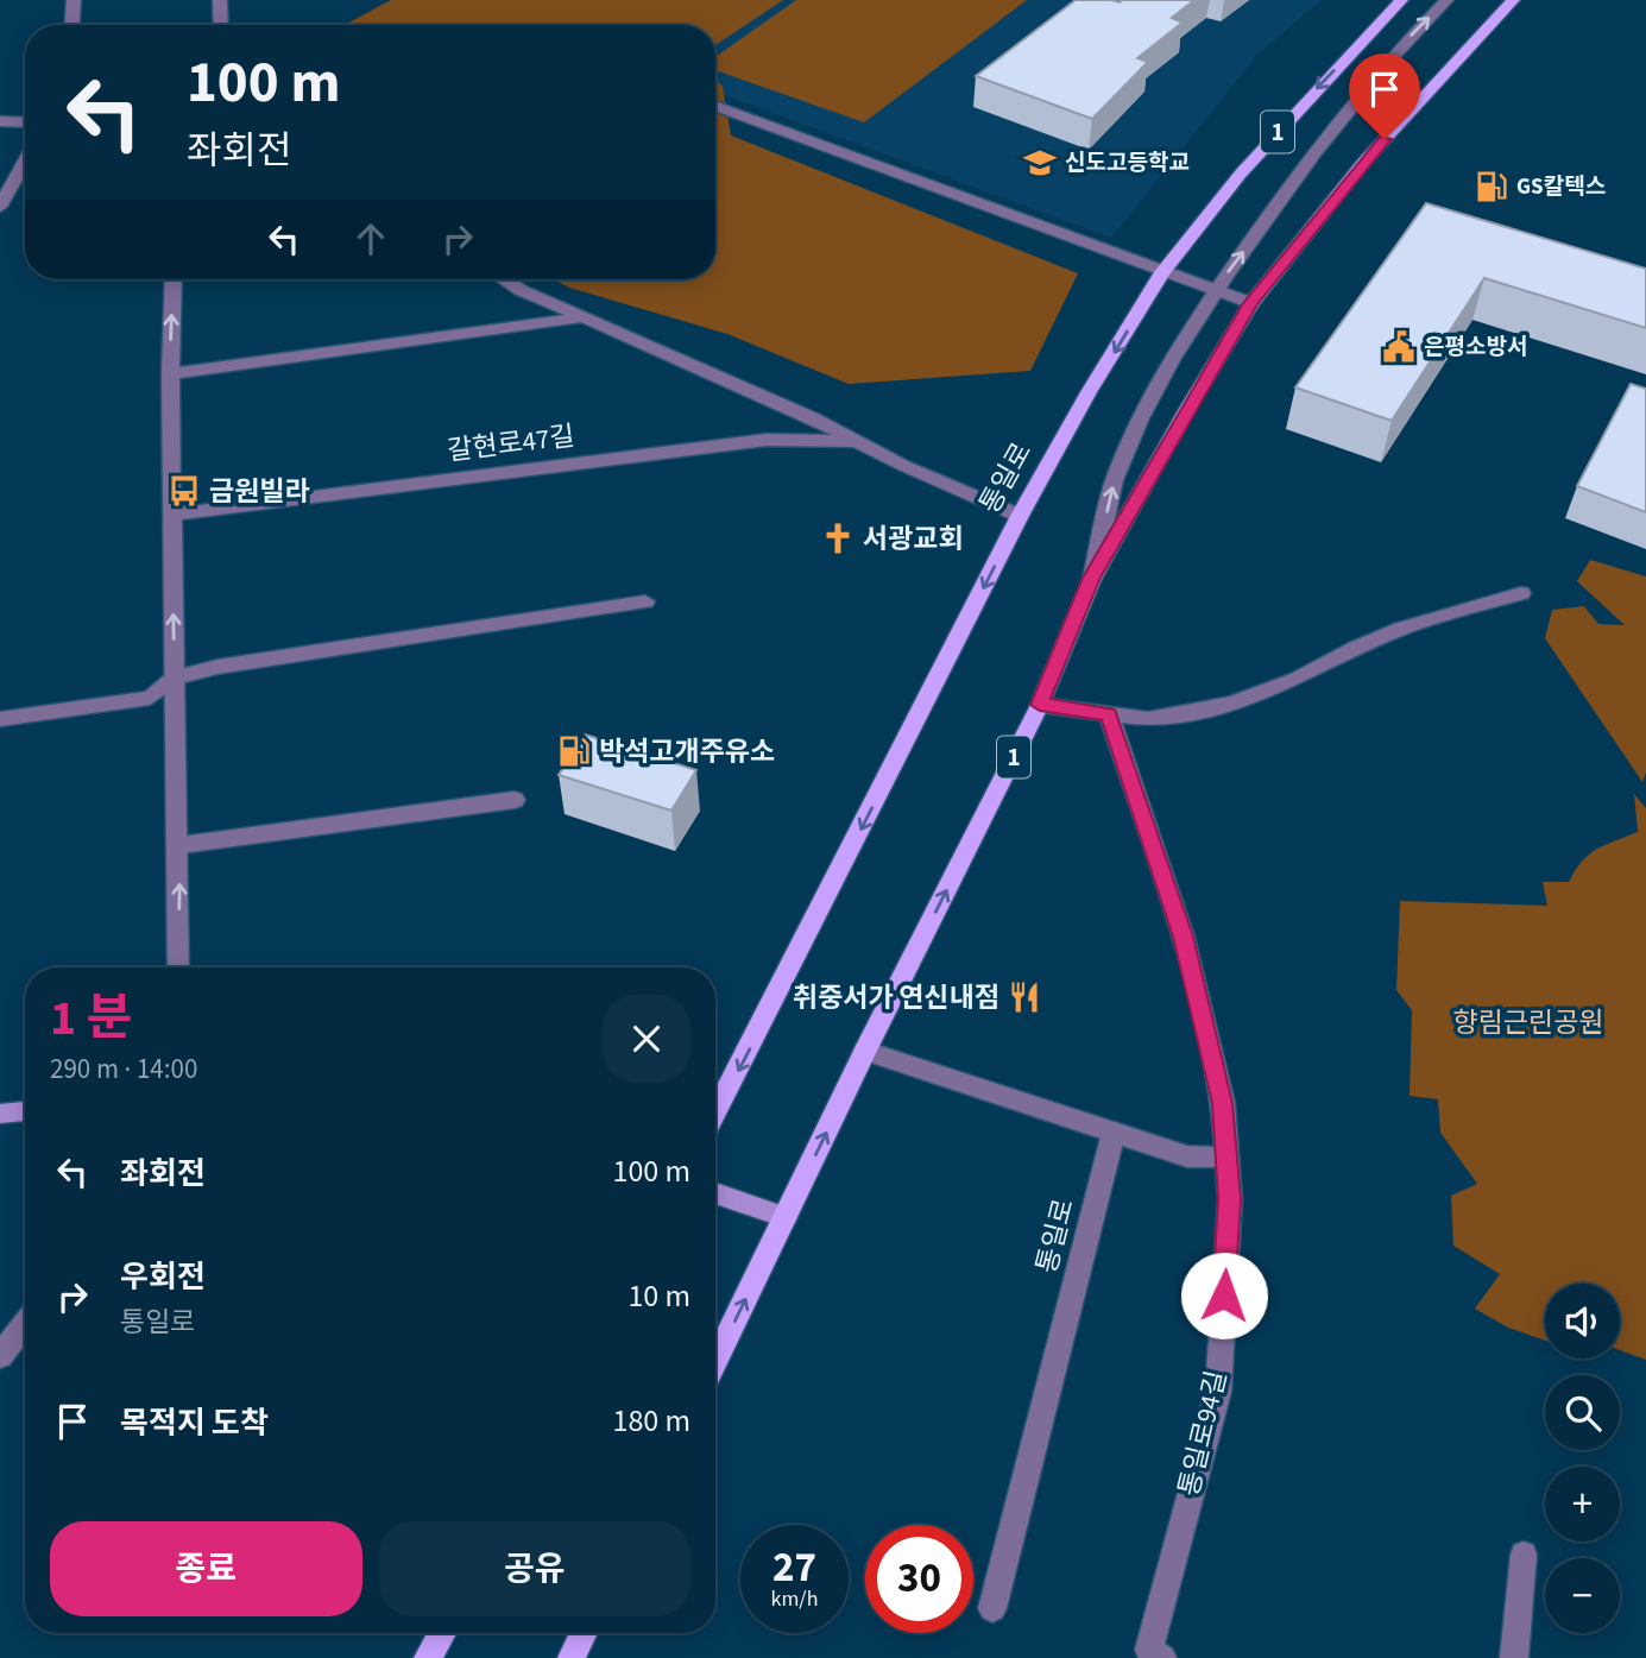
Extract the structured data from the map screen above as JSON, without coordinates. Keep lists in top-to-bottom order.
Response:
{
  "streets": {
    "main road": ["1", "통일로"],
    "street": ["갈현로47길", "통일로94길"]
  },
  "parks": ["향림근린공원"],
  "places": {
    "school or university": ["신도고등학교"],
    "fuel station": ["GS칼텍스", "박석고개주유소"],
    "public building": ["은평소방서"],
    "bus stop": ["금원빌라"],
    "church": ["서광교회"],
    "restaurant": ["취중서가 연신내점"]
  },
  "page": {
    "turn": ["100 m", "좌회전"],
    "heading": ["1 분", "290 m · 14:00"],
    "list": [
      {
        "name": "좌회전",
        "value": "100 m"
      },
      {
        "name": "우회전",
        "note": "통일로",
        "value": "10 m"
      },
      {
        "name": "목적지 도착",
        "value": "180 m"
      }
    ],
    "map_buttons": ["+", "−"],
    "buttons": ["종료", "공유"],
    "speed": "27 km/h",
    "limit": "30"
  }
}
